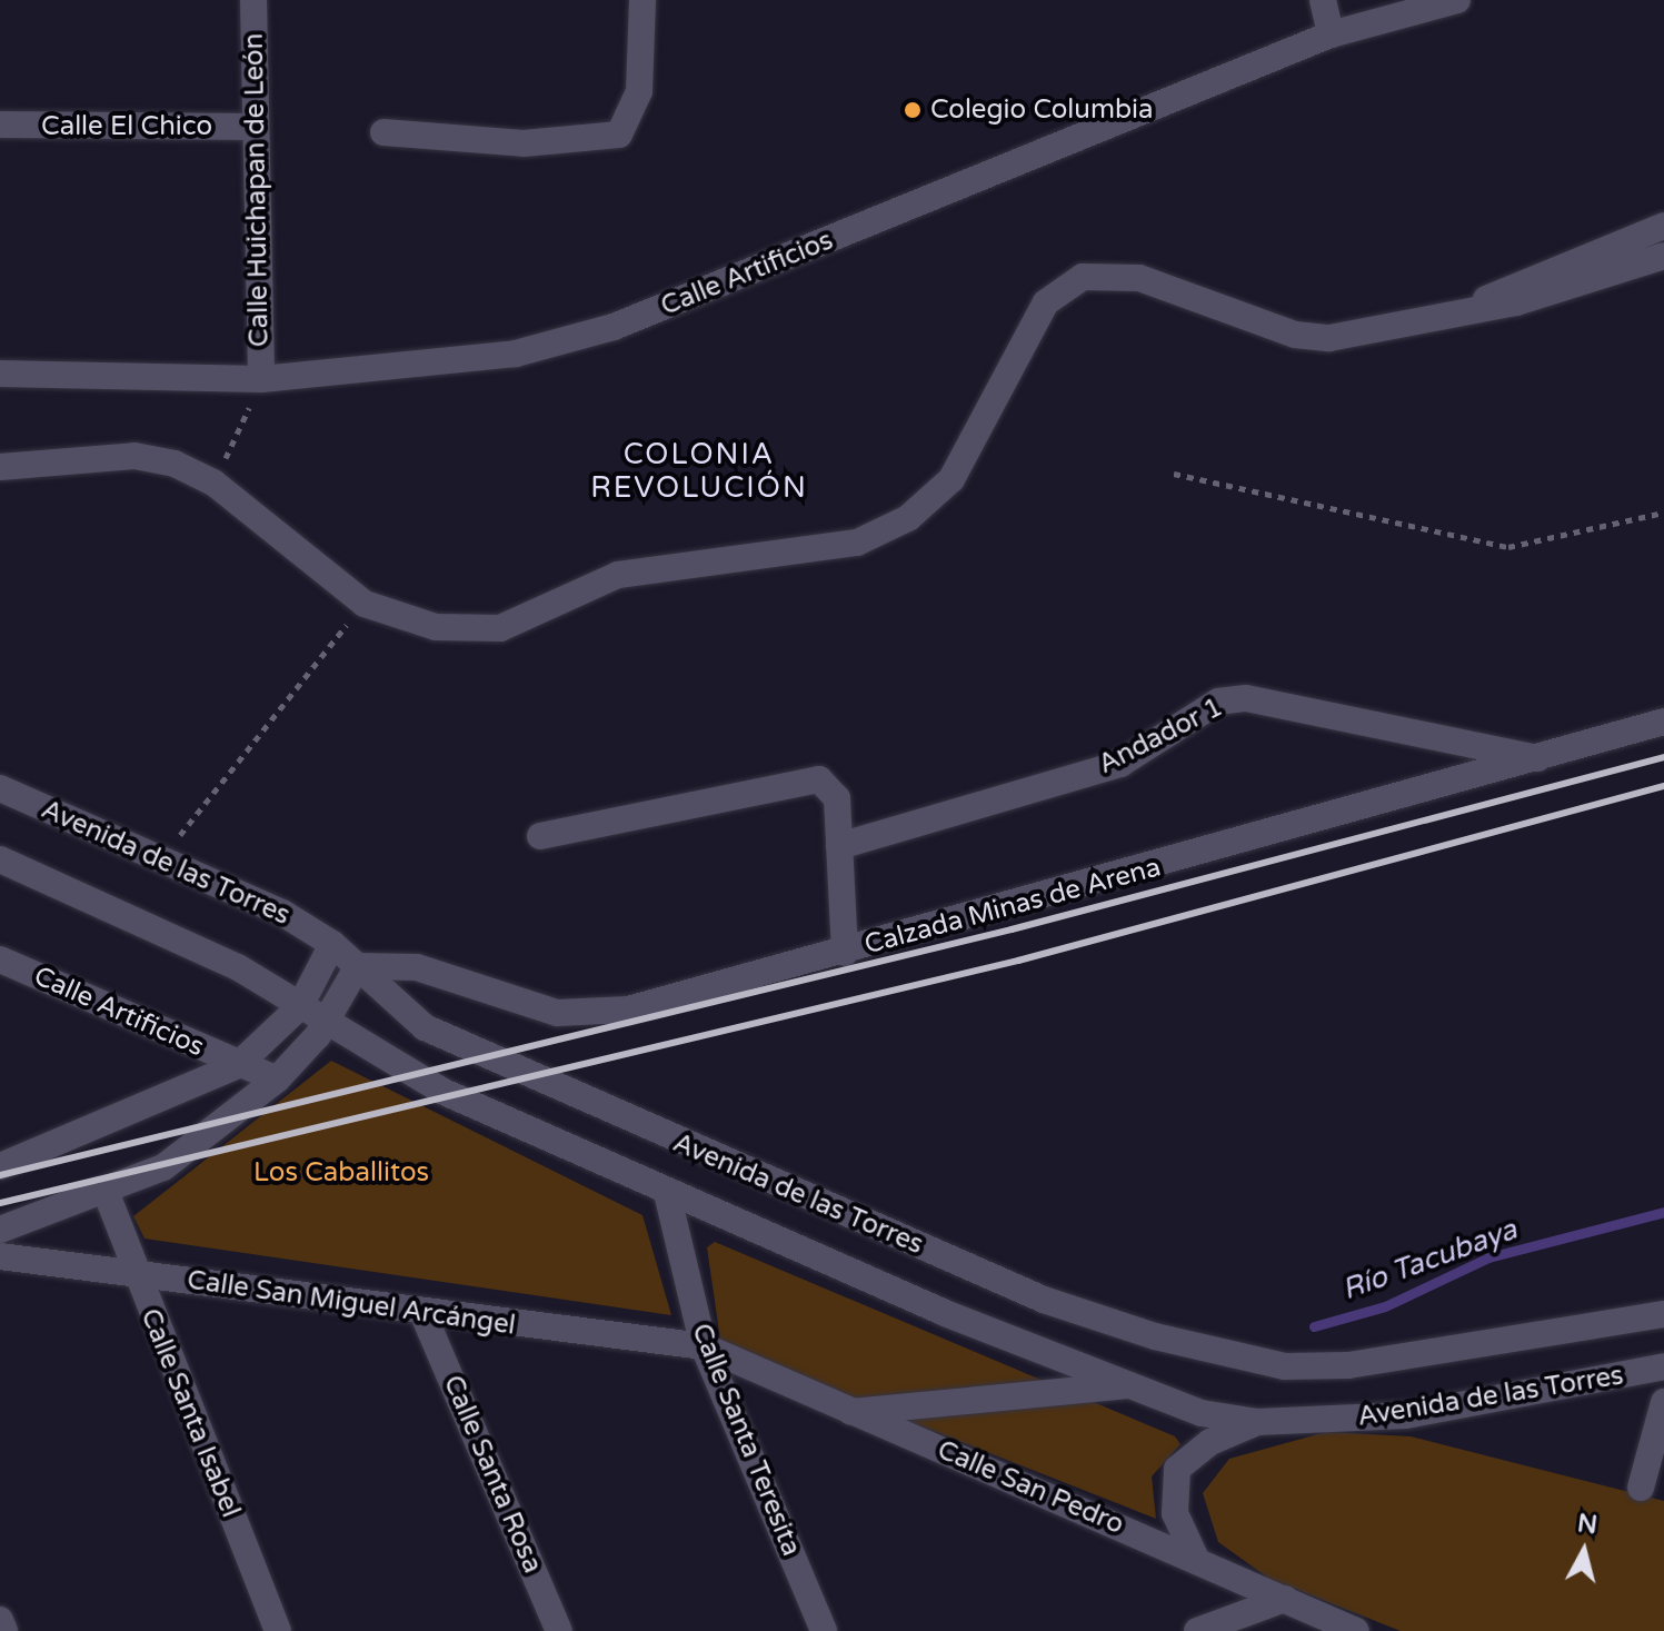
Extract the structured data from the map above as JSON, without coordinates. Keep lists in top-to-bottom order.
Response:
{
  "streets": {
    "street": [
      "Calle El Chico",
      "Calle Huichapan de León",
      "Calle Artificios",
      "Andador 1",
      "Avenida de las Torres",
      "Calzada Minas de Arena",
      "Calle San Miguel Arcángel",
      "Calle Santa Isabel",
      "Calle Santa Teresita",
      "Calle Santa Rosa",
      "Calle San Pedro"
    ]
  },
  "crossings": [
    ["Calle El Chico", "Calle Huichapan de León"],
    ["Calle Huichapan de León", "Calle Artificios"],
    ["Andador 1", "Calzada Minas de Arena"],
    ["Avenida de las Torres", "Calzada Minas de Arena"],
    ["Avenida de las Torres", "Calle Santa Teresita"],
    ["Calle San Miguel Arcángel", "Calle Santa Isabel"],
    ["Calle San Miguel Arcángel", "Calle Santa Teresita"],
    ["Calle San Miguel Arcángel", "Calle Santa Rosa"],
    ["Calle San Miguel Arcángel", "Calle San Pedro"],
    ["Calle Santa Teresita", "Calle San Pedro"]
  ],
  "districts": ["COLONIA REVOLUCIÓN"],
  "water": ["Río Tacubaya"],
  "parks": ["Los Caballitos"],
  "places": ["Colegio Columbia"],
  "north": "top"
}
